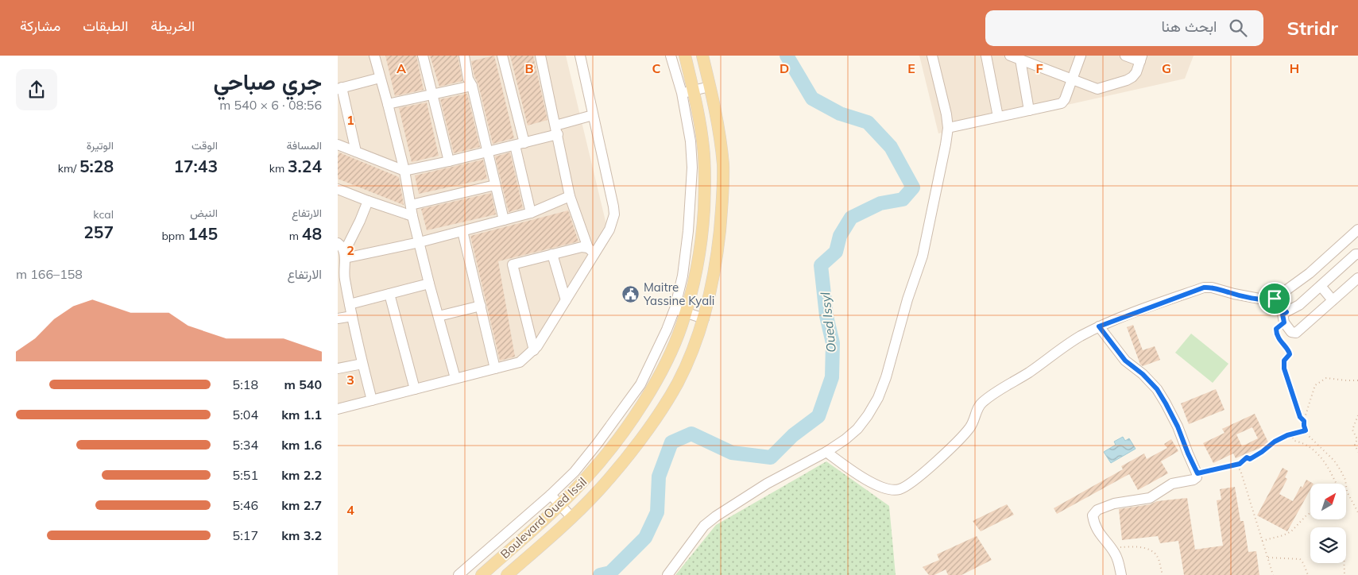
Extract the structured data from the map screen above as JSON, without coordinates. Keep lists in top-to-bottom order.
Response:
{
  "streets": {
    "main road": ["Boulevard Oued Issil"]
  },
  "water": ["Oued Issyl"],
  "places": {
    "public building": ["Maitre Yassine Kyali"]
  },
  "north": "top right",
  "page": {
    "header": "Stridr",
    "search": "ابحث هنا",
    "nav": ["الخريطة", "الطبقات", "مشاركة"],
    "heading": ["جري صباحي", "08:56 · 6 × 540 m"],
    "stats": [
      ["المسافة", "3.24 km"],
      ["الوقت", "17:43"],
      ["الوتيرة", "5:28 /km"],
      ["الارتفاع", "48 m"],
      ["النبض", "145 bpm"],
      ["kcal", "257"]
    ],
    "chart": ["الارتفاع", "158–166 m"],
    "list": [
      {
        "name": "540 m",
        "note": "5:18"
      },
      {
        "name": "1.1 km",
        "note": "5:04"
      },
      {
        "name": "1.6 km",
        "note": "5:34"
      },
      {
        "name": "2.2 km",
        "note": "5:51"
      },
      {
        "name": "2.7 km",
        "note": "5:46"
      },
      {
        "name": "3.2 km",
        "note": "5:17"
      }
    ]
  },
  "grid": {
    "columns": [
      "A",
      "B",
      "C",
      "D",
      "E",
      "F",
      "G",
      "H"
    ],
    "rows": [
      "1",
      "2",
      "3",
      "4"
    ]
  }
}
